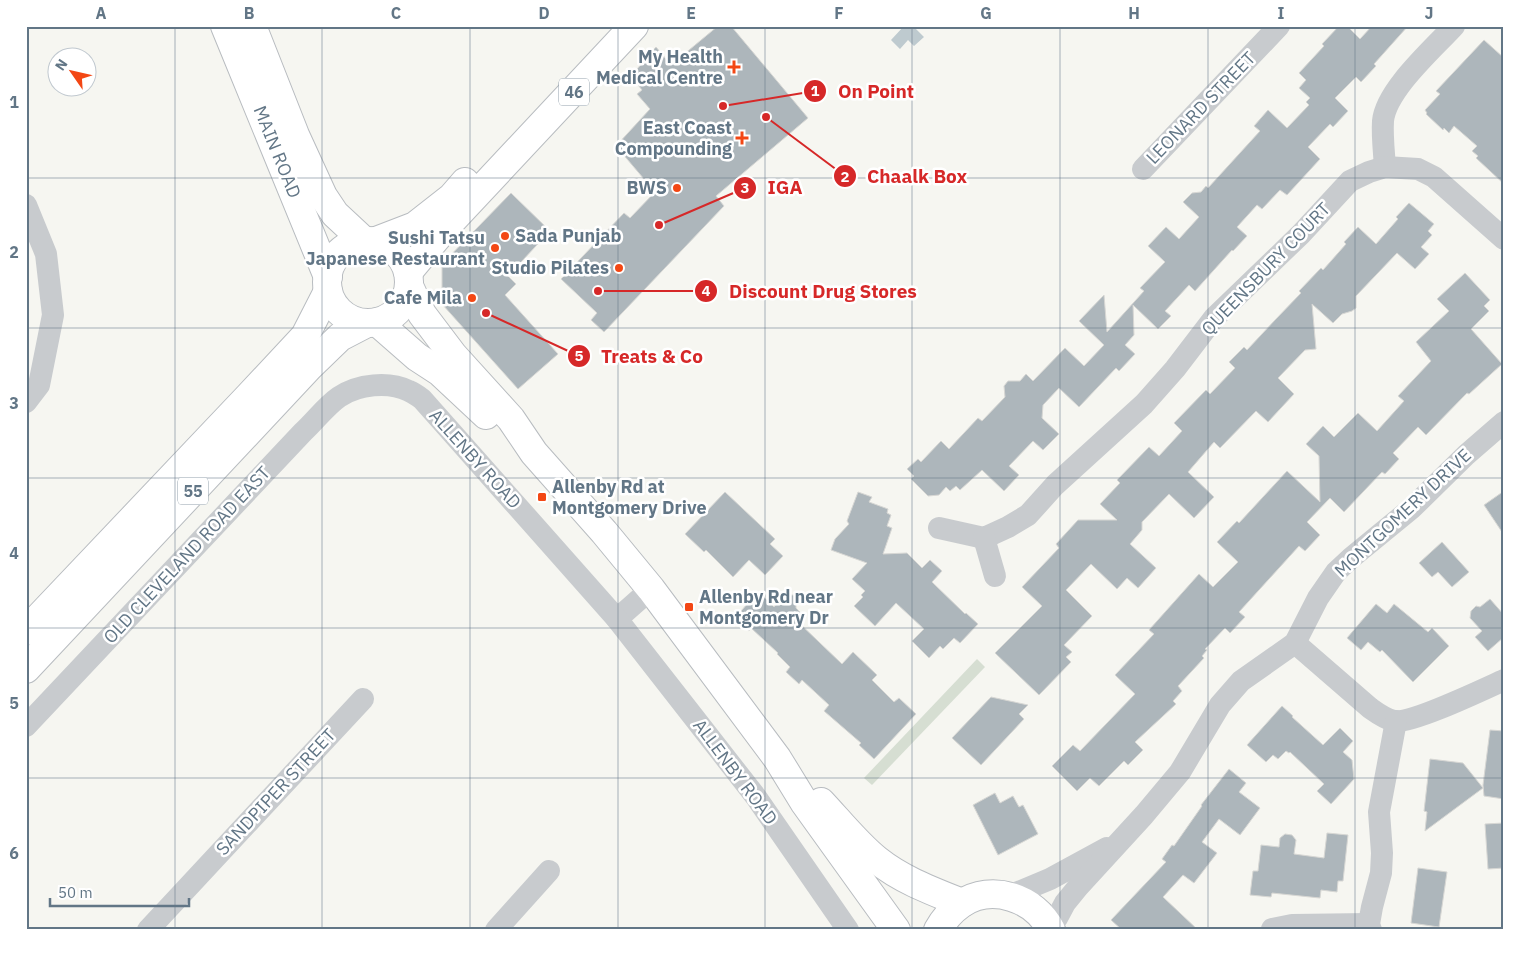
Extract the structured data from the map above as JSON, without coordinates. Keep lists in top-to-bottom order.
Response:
{
  "streets": {
    "main road": [
      "46",
      "MAIN ROAD",
      "ALLENBY ROAD",
      "55"
    ],
    "street": [
      "LEONARD STREET",
      "QUEENSBURY COURT",
      "MONTGOMERY DRIVE",
      "OLD CLEVELAND ROAD EAST",
      "SANDPIPER STREET"
    ]
  },
  "crossings": [
    ["46", "MAIN ROAD"],
    ["46", "ALLENBY ROAD"],
    ["46", "55"],
    ["MAIN ROAD", "ALLENBY ROAD"],
    ["MAIN ROAD", "55"],
    ["ALLENBY ROAD", "55"],
    ["ALLENBY ROAD", "OLD CLEVELAND ROAD EAST"]
  ],
  "places": {
    "health": ["My Health Medical Centre", "East Coast Compounding"],
    "other": [
      "On Point",
      "Chaalk Box",
      "BWS",
      "IGA",
      "Sada Punjab",
      "Sushi Tatsu Japanese Restaurant",
      "Studio Pilates",
      "Discount Drug Stores",
      "Cafe Mila",
      "Treats & Co"
    ],
    "transit": ["Allenby Rd at Montgomery Drive", "Allenby Rd near Montgomery Dr"]
  },
  "scale_bar": "50 m",
  "north": "top left",
  "grid": {
    "columns": [
      "A",
      "B",
      "C",
      "D",
      "E",
      "F",
      "G",
      "H",
      "I",
      "J"
    ],
    "rows": [
      "1",
      "2",
      "3",
      "4",
      "5",
      "6"
    ]
  }
}
